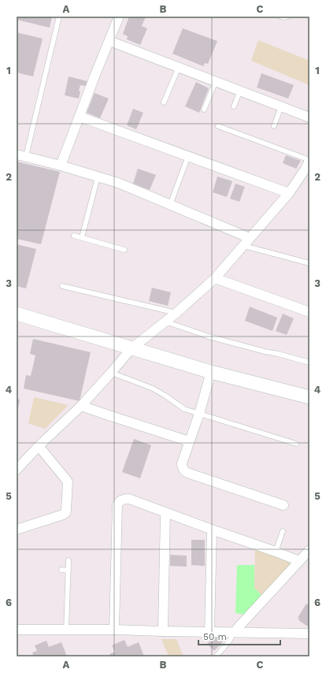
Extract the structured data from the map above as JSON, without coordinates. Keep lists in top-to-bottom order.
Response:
{
  "scale_bar": "50 m",
  "grid": {
    "columns": ["A", "B", "C"],
    "rows": [
      "1",
      "2",
      "3",
      "4",
      "5",
      "6"
    ]
  }
}
